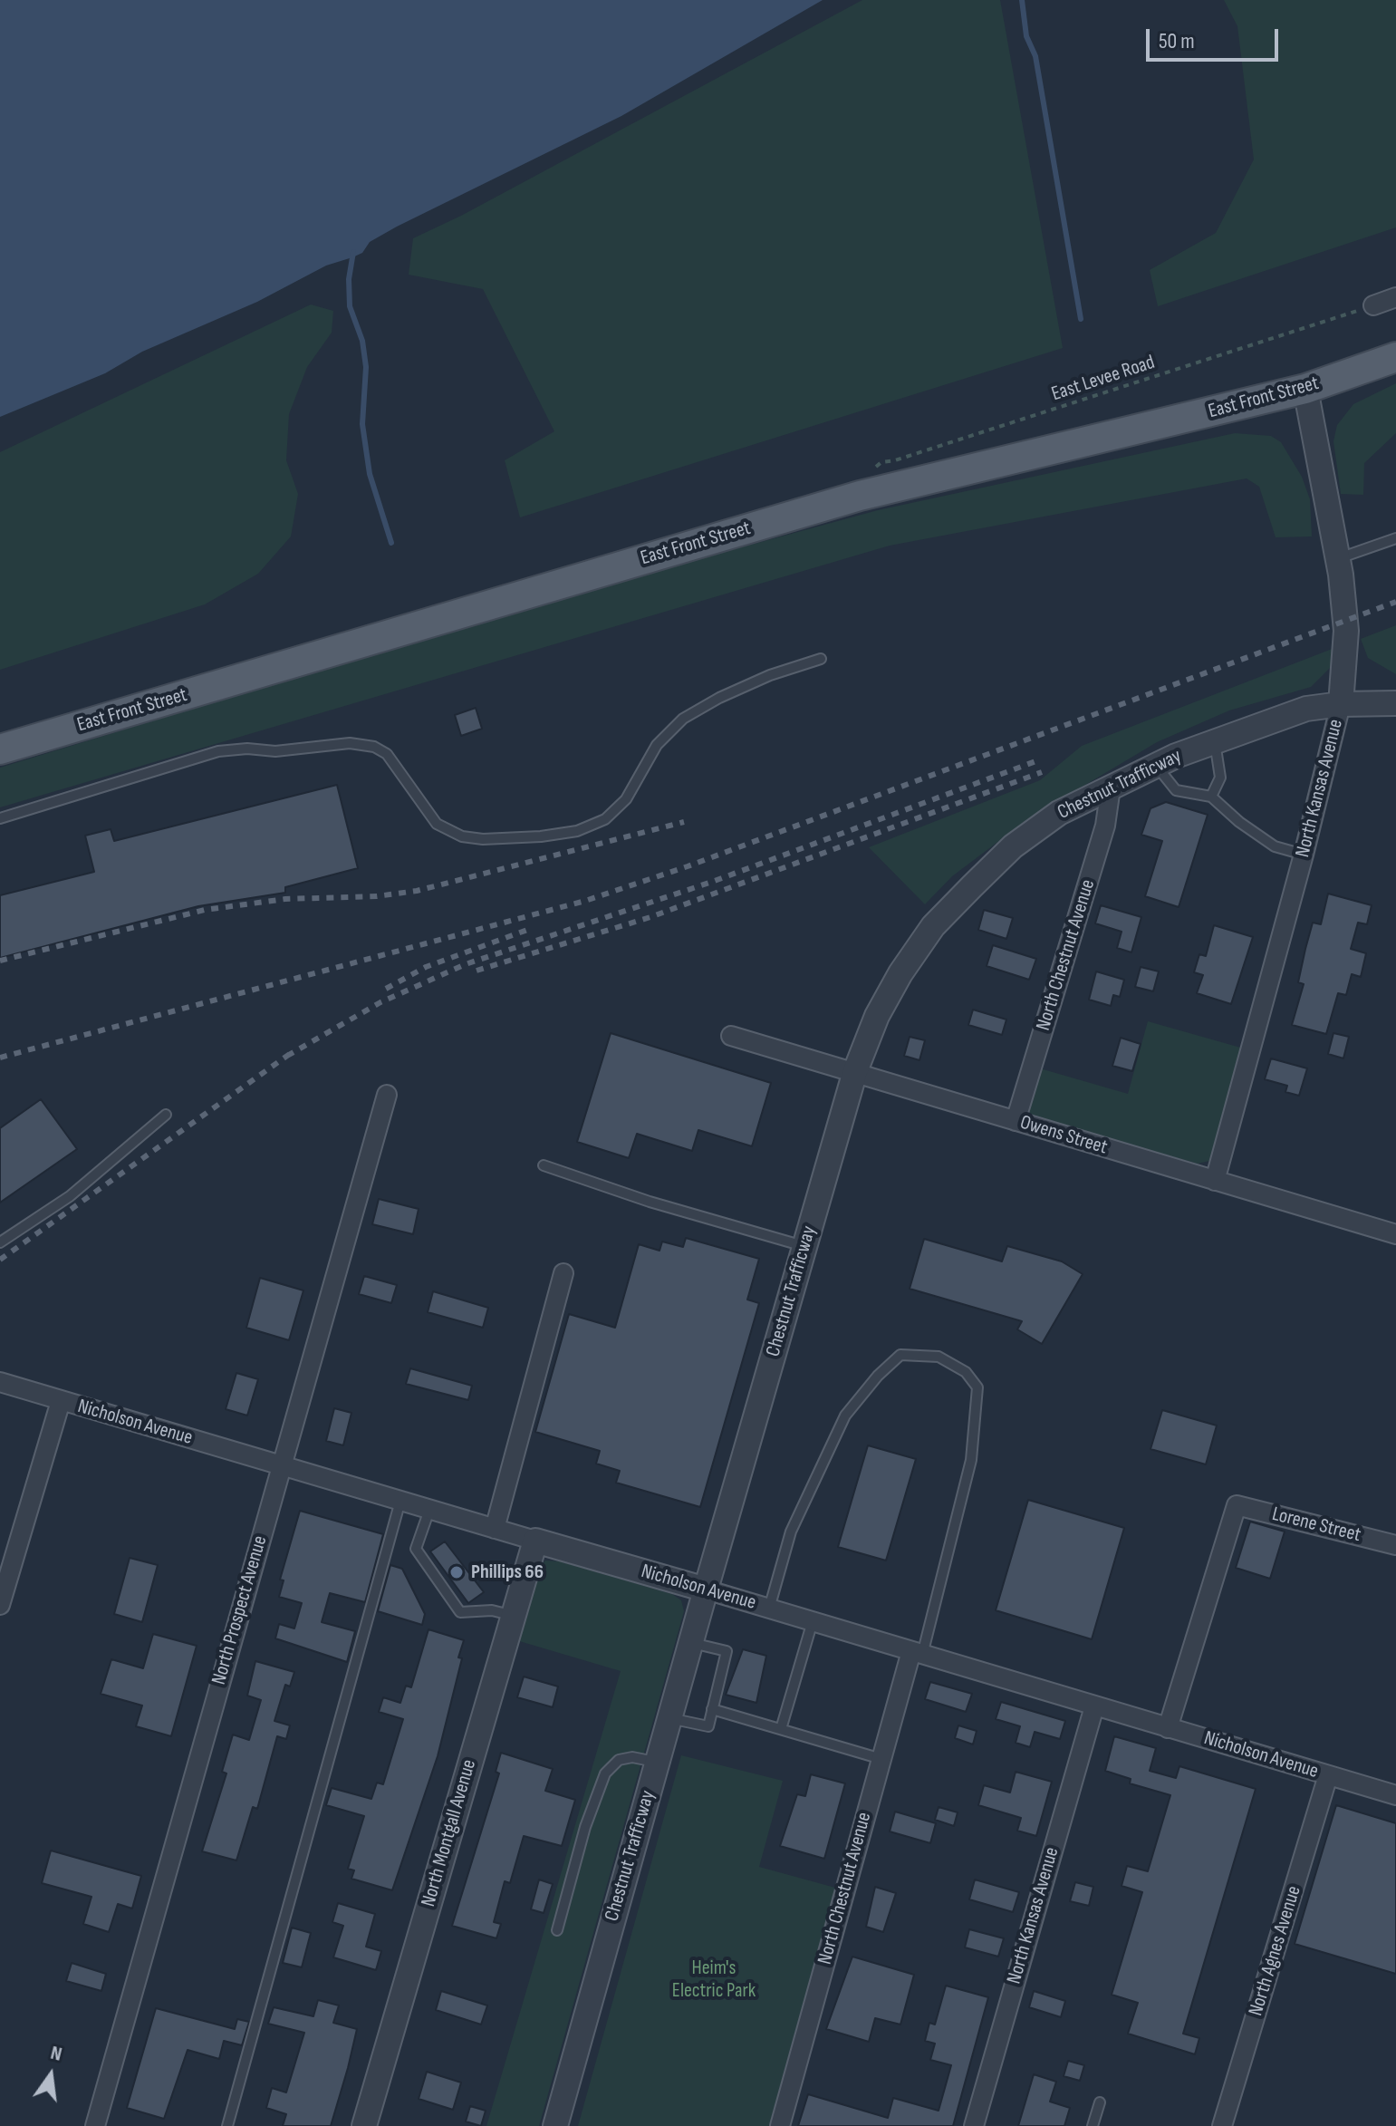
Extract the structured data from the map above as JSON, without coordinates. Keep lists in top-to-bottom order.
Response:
{
  "streets": {
    "main road": ["East Front Street"],
    "street": [
      "Chestnut Trafficway",
      "North Kansas Avenue",
      "North Chestnut Avenue",
      "Owens Street",
      "Nicholson Avenue",
      "Lorene Street",
      "North Prospect Avenue",
      "North Montgall Avenue",
      "North Agnes Avenue"
    ],
    "path": ["East Levee Road"]
  },
  "crossings": [
    ["East Levee Road", "East Front Street"],
    ["East Front Street", "North Kansas Avenue"],
    ["Chestnut Trafficway", "North Kansas Avenue"],
    ["Chestnut Trafficway", "North Chestnut Avenue"],
    ["Chestnut Trafficway", "Owens Street"],
    ["Chestnut Trafficway", "Nicholson Avenue"],
    ["North Kansas Avenue", "Owens Street"],
    ["North Kansas Avenue", "Nicholson Avenue"],
    ["North Chestnut Avenue", "Owens Street"],
    ["North Chestnut Avenue", "Nicholson Avenue"],
    ["Nicholson Avenue", "Lorene Street"],
    ["Nicholson Avenue", "North Prospect Avenue"],
    ["Nicholson Avenue", "North Montgall Avenue"],
    ["Nicholson Avenue", "North Agnes Avenue"]
  ],
  "parks": ["Heim's Electric Park"],
  "places": ["Phillips 66"],
  "scale_bar": "50 m",
  "north": "top"
}
